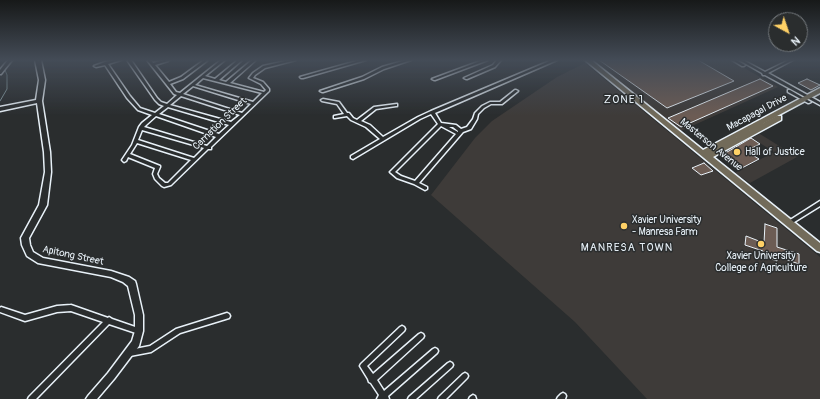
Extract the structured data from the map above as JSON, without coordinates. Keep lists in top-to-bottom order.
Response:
{
  "streets": {
    "main road": ["Macapagal Drive", "Masterson Avenue"],
    "street": ["Carnation Street", "Apitong Street"]
  },
  "crossings": [
    ["Macapagal Drive", "Masterson Avenue"]
  ],
  "districts": ["ZONE 1", "MANRESA TOWN"],
  "places": ["Hall of Justice", "Xavier University - Manresa Farm", "Xavier University College of Agriculture"],
  "north": "bottom right"
}
